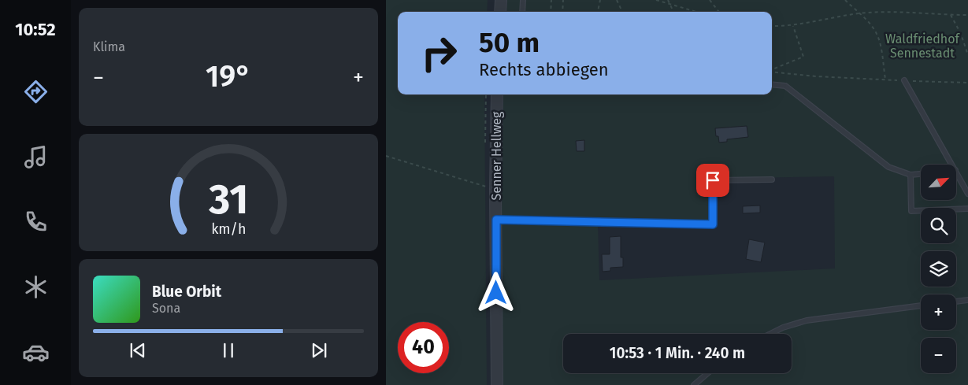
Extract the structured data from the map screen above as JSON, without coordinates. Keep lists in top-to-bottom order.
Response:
{
  "streets": {
    "street": ["Senner Hellweg"]
  },
  "parks": ["Waldfriedhof Sennestadt"],
  "north": "top right",
  "page": {
    "tabs": "10:52",
    "tile": "Klima",
    "turn": ["50 m", "Rechts abbiegen"],
    "heat": ["−", "19°", "+"],
    "map_buttons": ["+", "−"],
    "song": ["Blue Orbit", "Sona"],
    "limit": "40",
    "trip": "10:53 · 1 Min. · 240 m",
    "gauge": ["31", "km/h"]
  }
}
